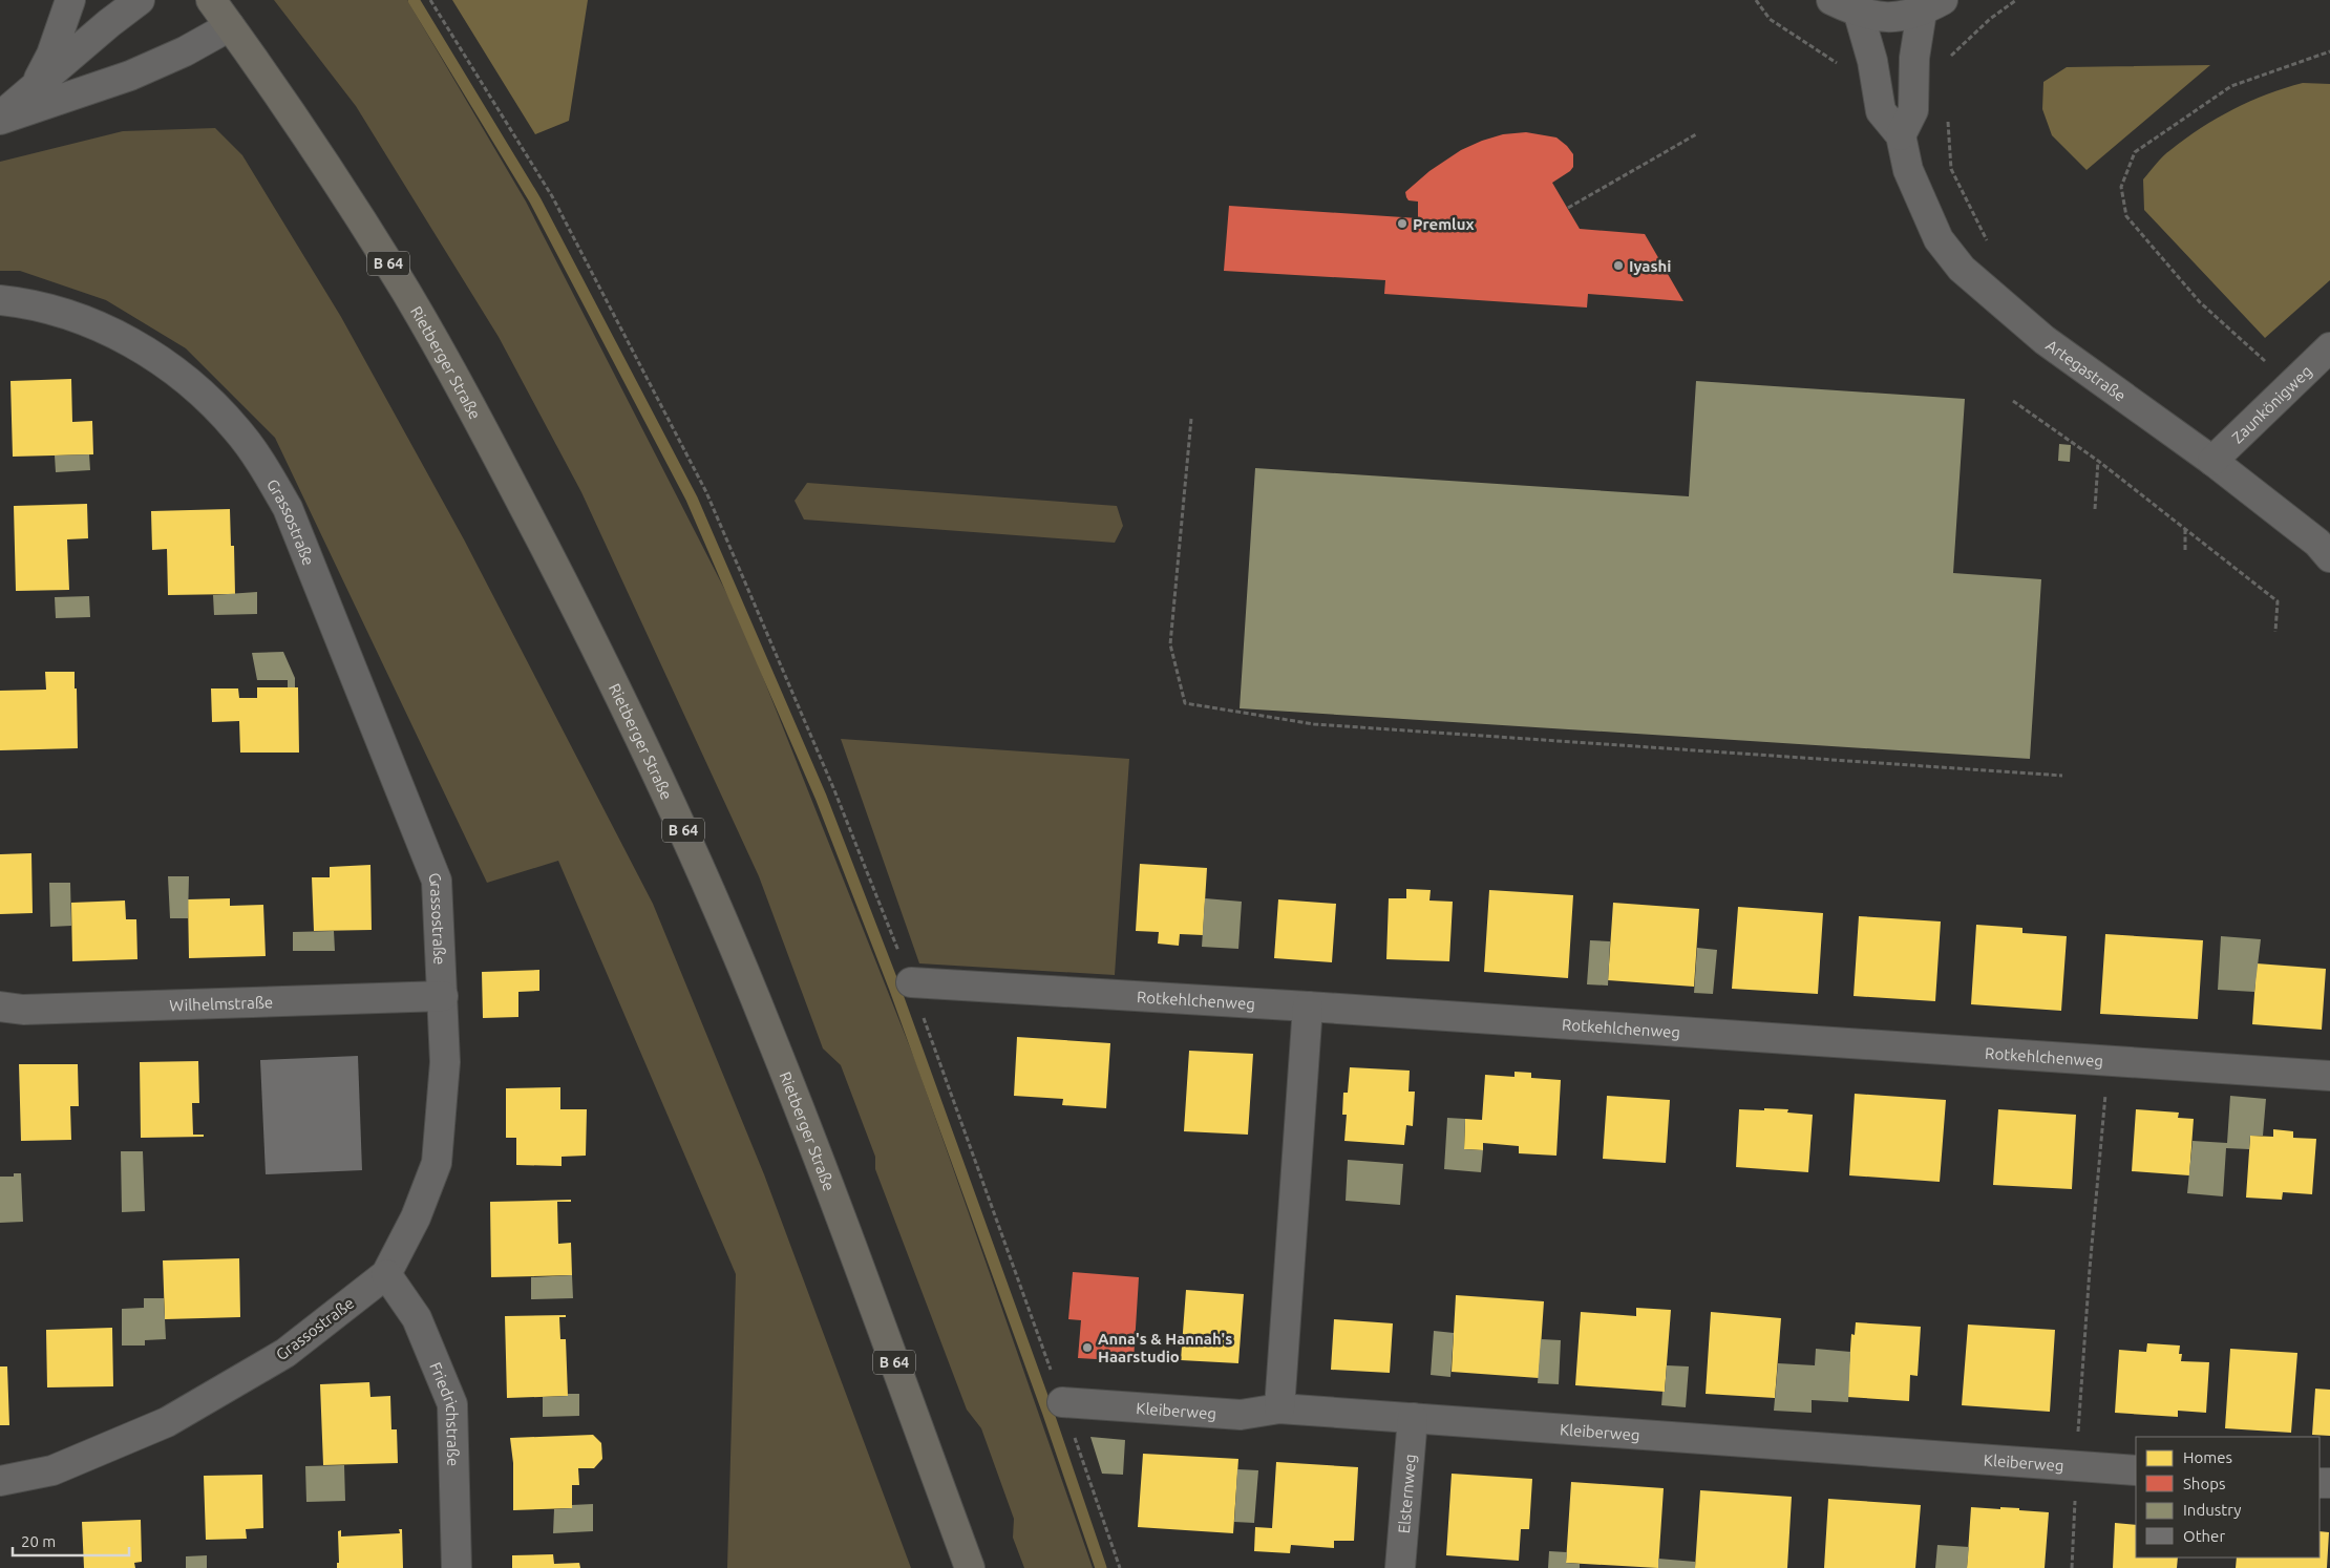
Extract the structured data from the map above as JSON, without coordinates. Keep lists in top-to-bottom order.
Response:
{
  "streets": {
    "main road": ["B 64", "Rietberger Straße"],
    "street": [
      "Artegastraße",
      "Zaunkönigweg",
      "Grassostraße",
      "Rotkehlchenweg",
      "Wilhelmstraße",
      "Kleiberweg",
      "Friedrichstraße",
      "Elsternweg"
    ]
  },
  "crossings": [
    ["Artegastraße", "Zaunkönigweg"],
    ["Grassostraße", "Wilhelmstraße"],
    ["Grassostraße", "Friedrichstraße"],
    ["Kleiberweg", "Elsternweg"]
  ],
  "places": ["Premlux", "Iyashi", "Anna's & Hannah's Haarstudio"],
  "legend": [
    "Homes",
    "Shops",
    "Industry",
    "Other"
  ],
  "scale_bar": "20 m"
}
